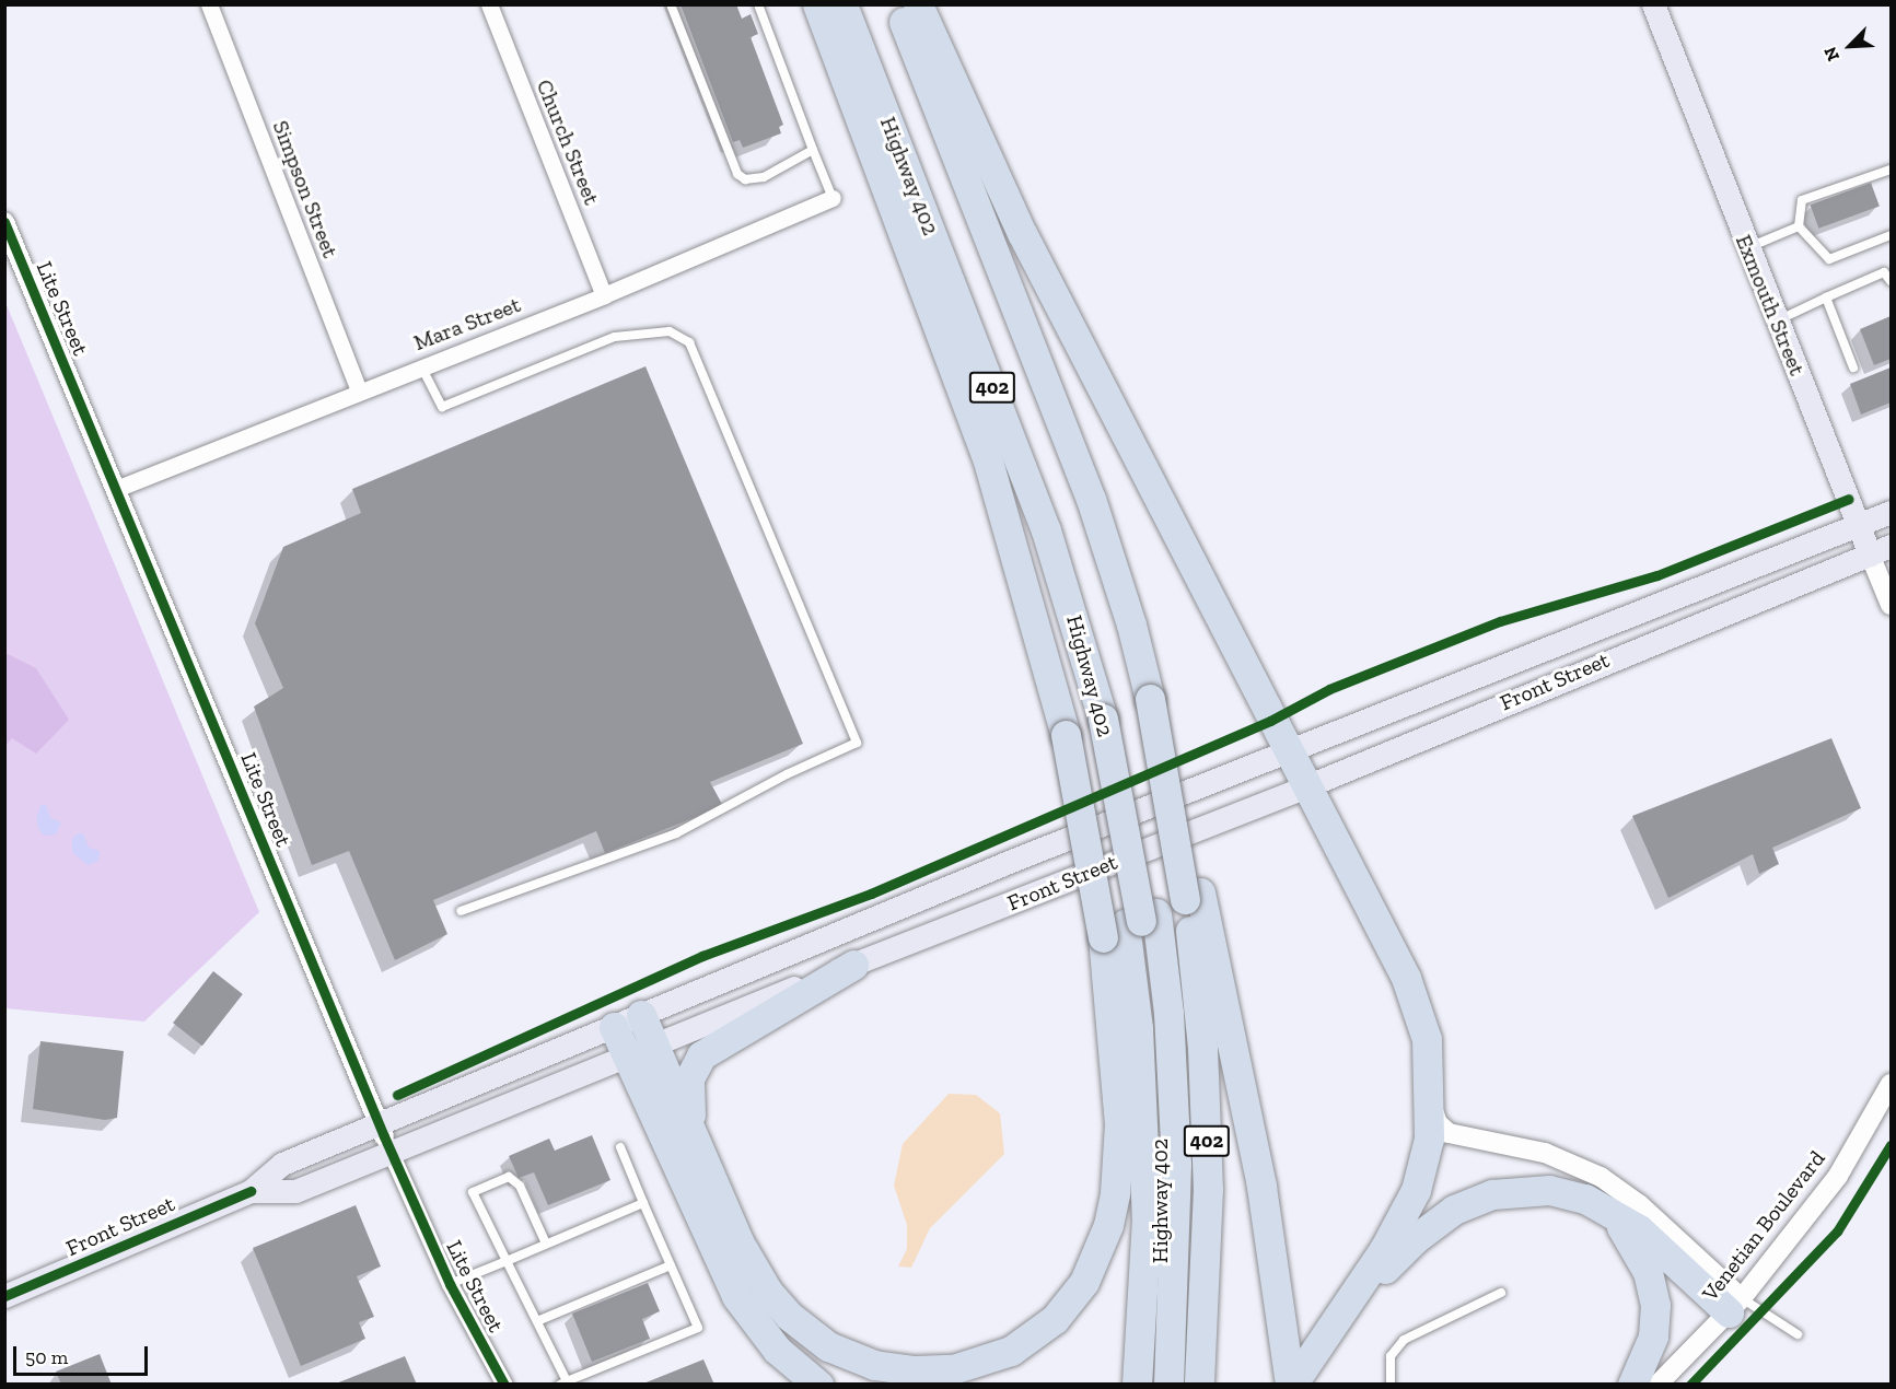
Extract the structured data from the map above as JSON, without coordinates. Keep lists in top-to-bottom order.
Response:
{
  "streets": {
    "highway": ["Highway 402", "402"],
    "main road": ["Exmouth Street", "Front Street"],
    "street": [
      "Church Street",
      "Simpson Street",
      "Lite Street",
      "Mara Street",
      "Venetian Boulevard"
    ]
  },
  "crossings": [
    ["Church Street", "Mara Street"],
    ["Simpson Street", "Mara Street"],
    ["Exmouth Street", "Front Street"],
    ["Lite Street", "Mara Street"],
    ["Lite Street", "Front Street"]
  ],
  "scale_bar": "50 m",
  "north": "bottom left"
}
